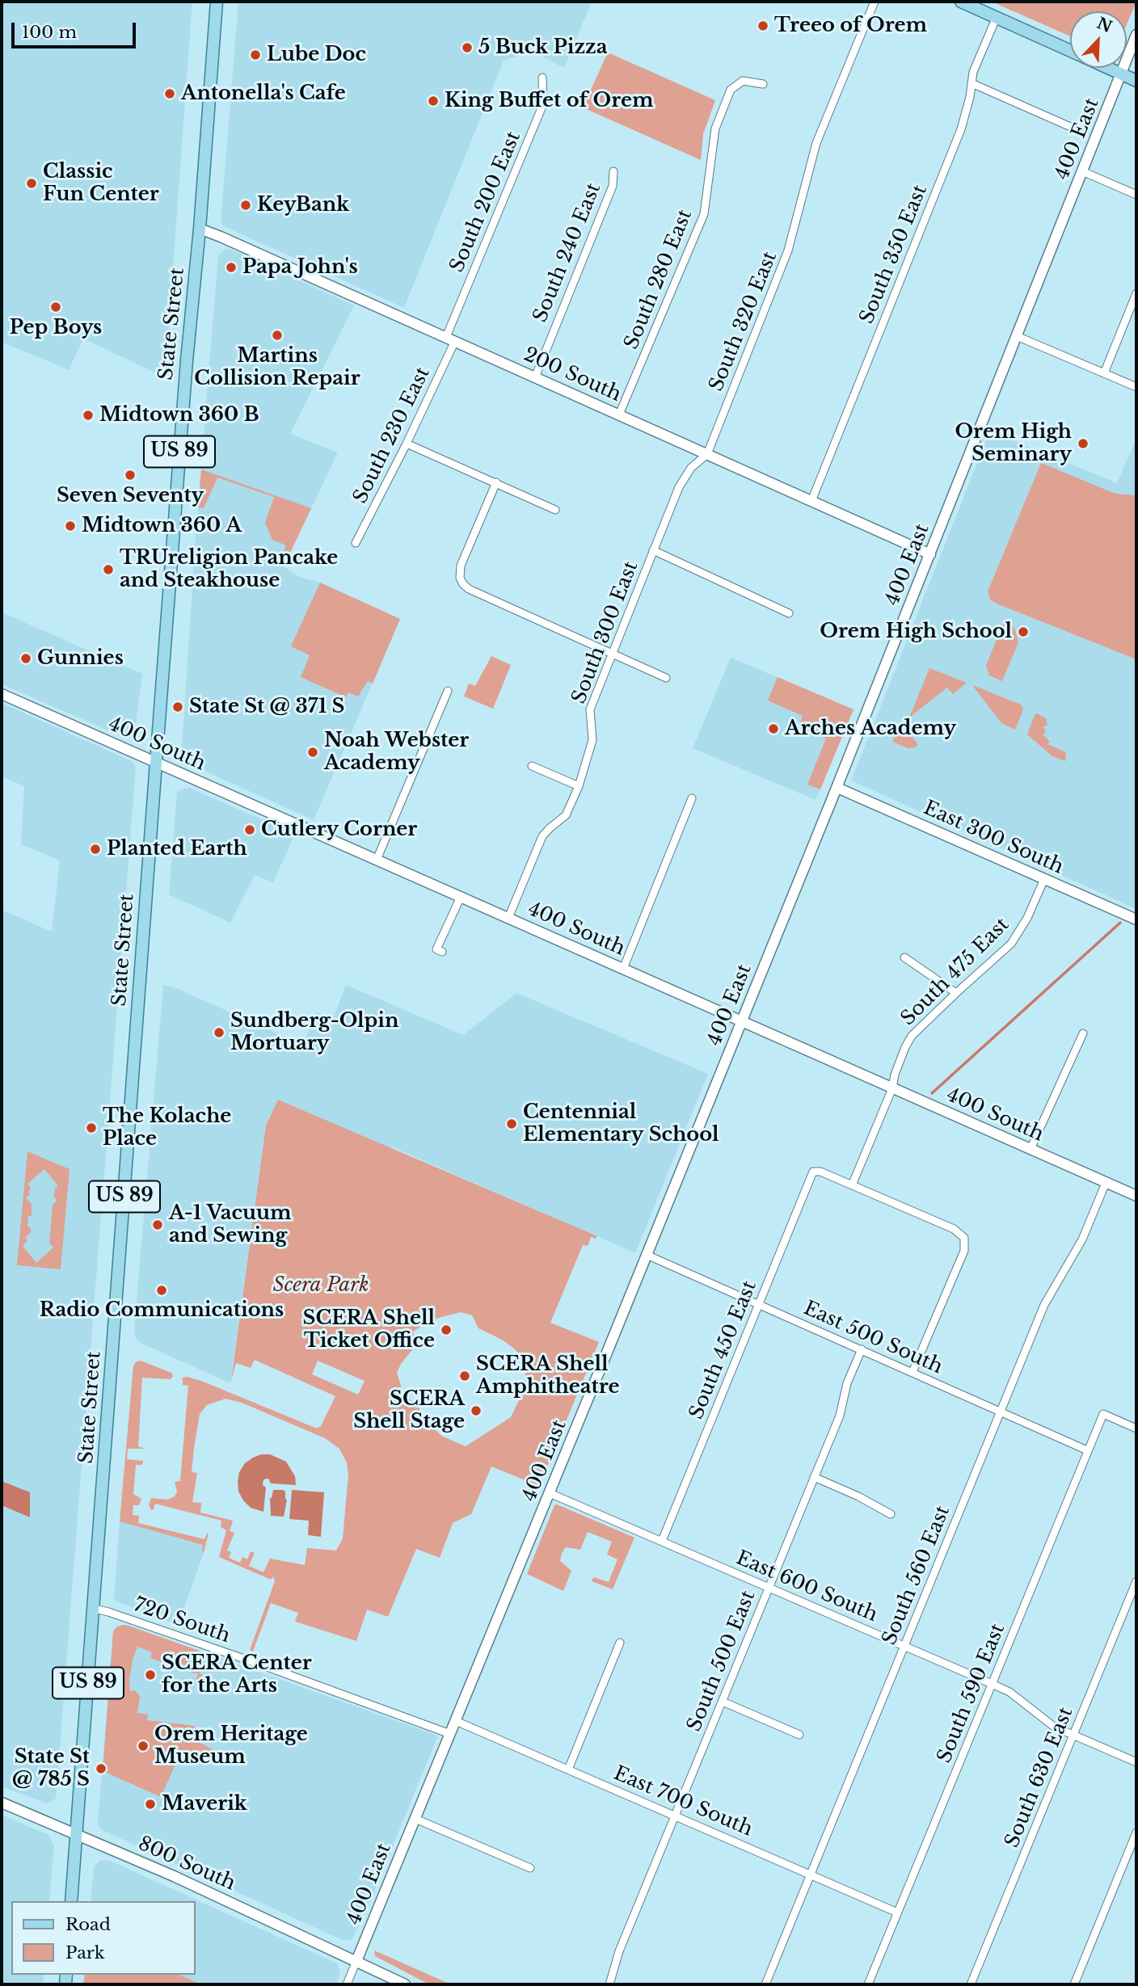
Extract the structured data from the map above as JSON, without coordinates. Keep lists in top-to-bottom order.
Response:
{
  "streets": {
    "main road": ["State Street", "US 89"],
    "street": [
      "400 East",
      "South 200 East",
      "South 240 East",
      "South 350 East",
      "South 280 East",
      "South 320 East",
      "200 South",
      "South 230 East",
      "South 300 East",
      "400 South",
      "East 300 South",
      "South 475 East",
      "East 500 South",
      "South 450 East",
      "South 560 East",
      "East 600 South",
      "720 South",
      "South 500 East",
      "South 590 East",
      "South 630 East",
      "East 700 South",
      "800 South"
    ]
  },
  "crossings": [
    ["400 East", "200 South"],
    ["400 East", "400 South"],
    ["400 East", "East 300 South"],
    ["400 East", "East 500 South"],
    ["400 East", "East 600 South"],
    ["400 East", "720 South"],
    ["400 East", "East 700 South"],
    ["400 East", "800 South"],
    ["South 200 East", "200 South"],
    ["South 200 East", "South 230 East"],
    ["South 240 East", "200 South"],
    ["South 350 East", "200 South"],
    ["South 280 East", "200 South"],
    ["South 320 East", "200 South"],
    ["South 320 East", "South 300 East"],
    ["State Street", "200 South"],
    ["State Street", "400 South"],
    ["State Street", "720 South"],
    ["State Street", "800 South"],
    ["200 South", "South 230 East"],
    ["200 South", "South 300 East"],
    ["South 300 East", "400 South"],
    ["400 South", "South 475 East"],
    ["400 South", "South 560 East"],
    ["East 300 South", "South 475 East"],
    ["South 475 East", "South 450 East"],
    ["East 500 South", "South 450 East"],
    ["East 500 South", "South 560 East"],
    ["East 500 South", "South 500 East"],
    ["East 500 South", "South 590 East"],
    ["South 450 East", "East 600 South"],
    ["South 560 East", "East 600 South"],
    ["South 560 East", "East 700 South"],
    ["East 600 South", "South 500 East"],
    ["East 600 South", "South 590 East"],
    ["East 600 South", "South 630 East"],
    ["South 500 East", "East 700 South"],
    ["South 590 East", "East 700 South"]
  ],
  "parks": ["Scera Park"],
  "places": [
    "Treeo of Orem",
    "5 Buck Pizza",
    "Lube Doc",
    "Antonella's Cafe",
    "King Buffet of Orem",
    "Classic Fun Center",
    "KeyBank",
    "Papa John's",
    "Pep Boys",
    "Martins Collision Repair",
    "Midtown 360 B",
    "Orem High Seminary",
    "Seven Seventy",
    "Midtown 360 A",
    "TRUreligion Pancake and Steakhouse",
    "Orem High School",
    "Gunnies",
    "State St @ 371 S",
    "Arches Academy",
    "Noah Webster Academy",
    "Cutlery Corner",
    "Planted Earth",
    "Sundberg-Olpin Mortuary",
    "Centennial Elementary School",
    "The Kolache Place",
    "A-1 Vacuum and Sewing",
    "Radio Communications",
    "SCERA Shell Ticket Office",
    "SCERA Shell Amphitheatre",
    "SCERA Shell Stage",
    "SCERA Center for the Arts",
    "Orem Heritage Museum",
    "State St @ 785 S",
    "Maverik"
  ],
  "legend": ["Road", "Park"],
  "scale_bar": "100 m",
  "north": "top right"
}
